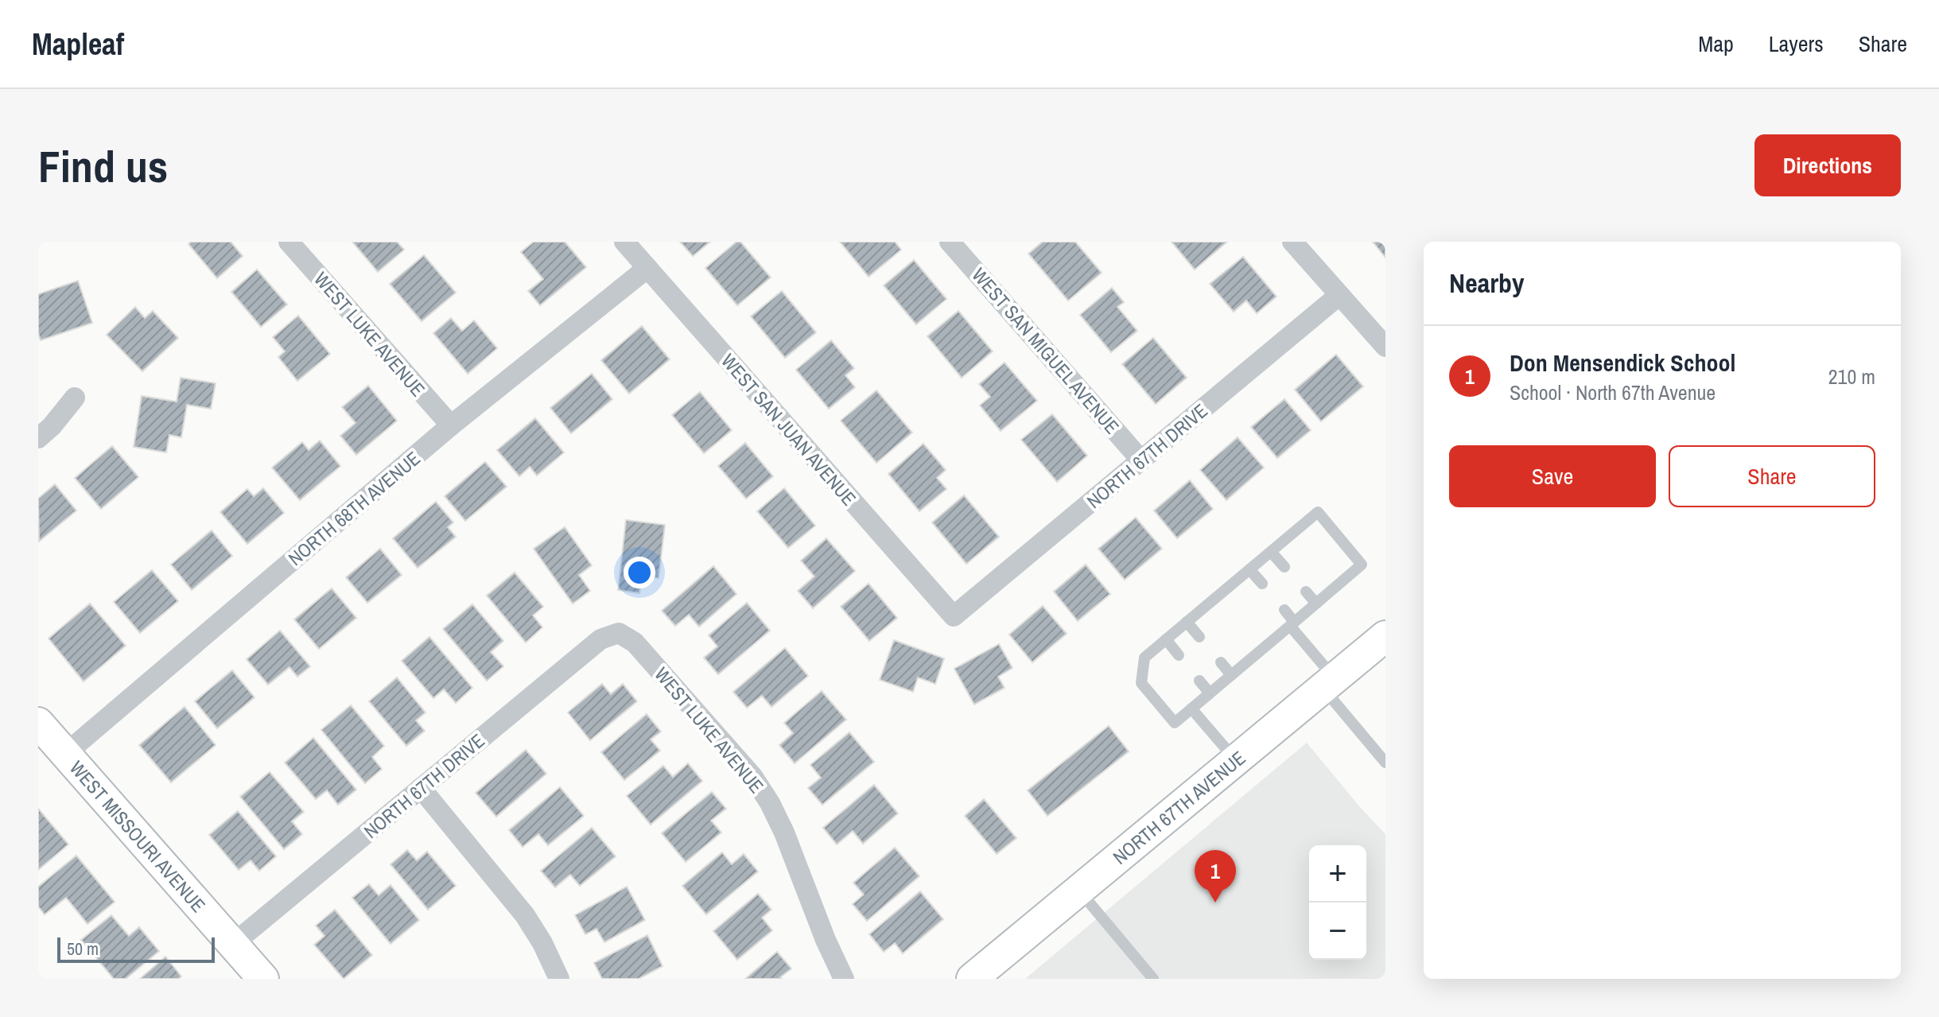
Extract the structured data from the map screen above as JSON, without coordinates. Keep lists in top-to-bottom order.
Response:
{
  "streets": {
    "main road": ["NORTH 67TH AVENUE", "WEST MISSOURI AVENUE"],
    "street": [
      "WEST LUKE AVENUE",
      "WEST SAN MIGUEL AVENUE",
      "WEST SAN JUAN AVENUE",
      "NORTH 67TH DRIVE",
      "NORTH 68TH AVENUE"
    ]
  },
  "crossings": [
    ["WEST LUKE AVENUE", "NORTH 67TH DRIVE"],
    ["WEST LUKE AVENUE", "NORTH 68TH AVENUE"],
    ["WEST SAN MIGUEL AVENUE", "NORTH 67TH DRIVE"],
    ["WEST SAN JUAN AVENUE", "NORTH 67TH DRIVE"],
    ["WEST SAN JUAN AVENUE", "NORTH 68TH AVENUE"],
    ["NORTH 67TH DRIVE", "WEST MISSOURI AVENUE"],
    ["NORTH 68TH AVENUE", "WEST MISSOURI AVENUE"]
  ],
  "scale_bar": "50 m",
  "page": {
    "header": "Mapleaf",
    "nav": ["Map", "Layers", "Share"],
    "buttons": [
      "Directions",
      ["Save", "Share"]
    ],
    "title": "Find us",
    "heading": "Nearby",
    "list": [
      {
        "mark": "1",
        "name": "Don Mensendick School",
        "note": "School · North 67th Avenue",
        "value": "210 m"
      }
    ],
    "map_buttons": ["+", "−"],
    "pins": "1",
    "scale": "50 m"
  }
}
